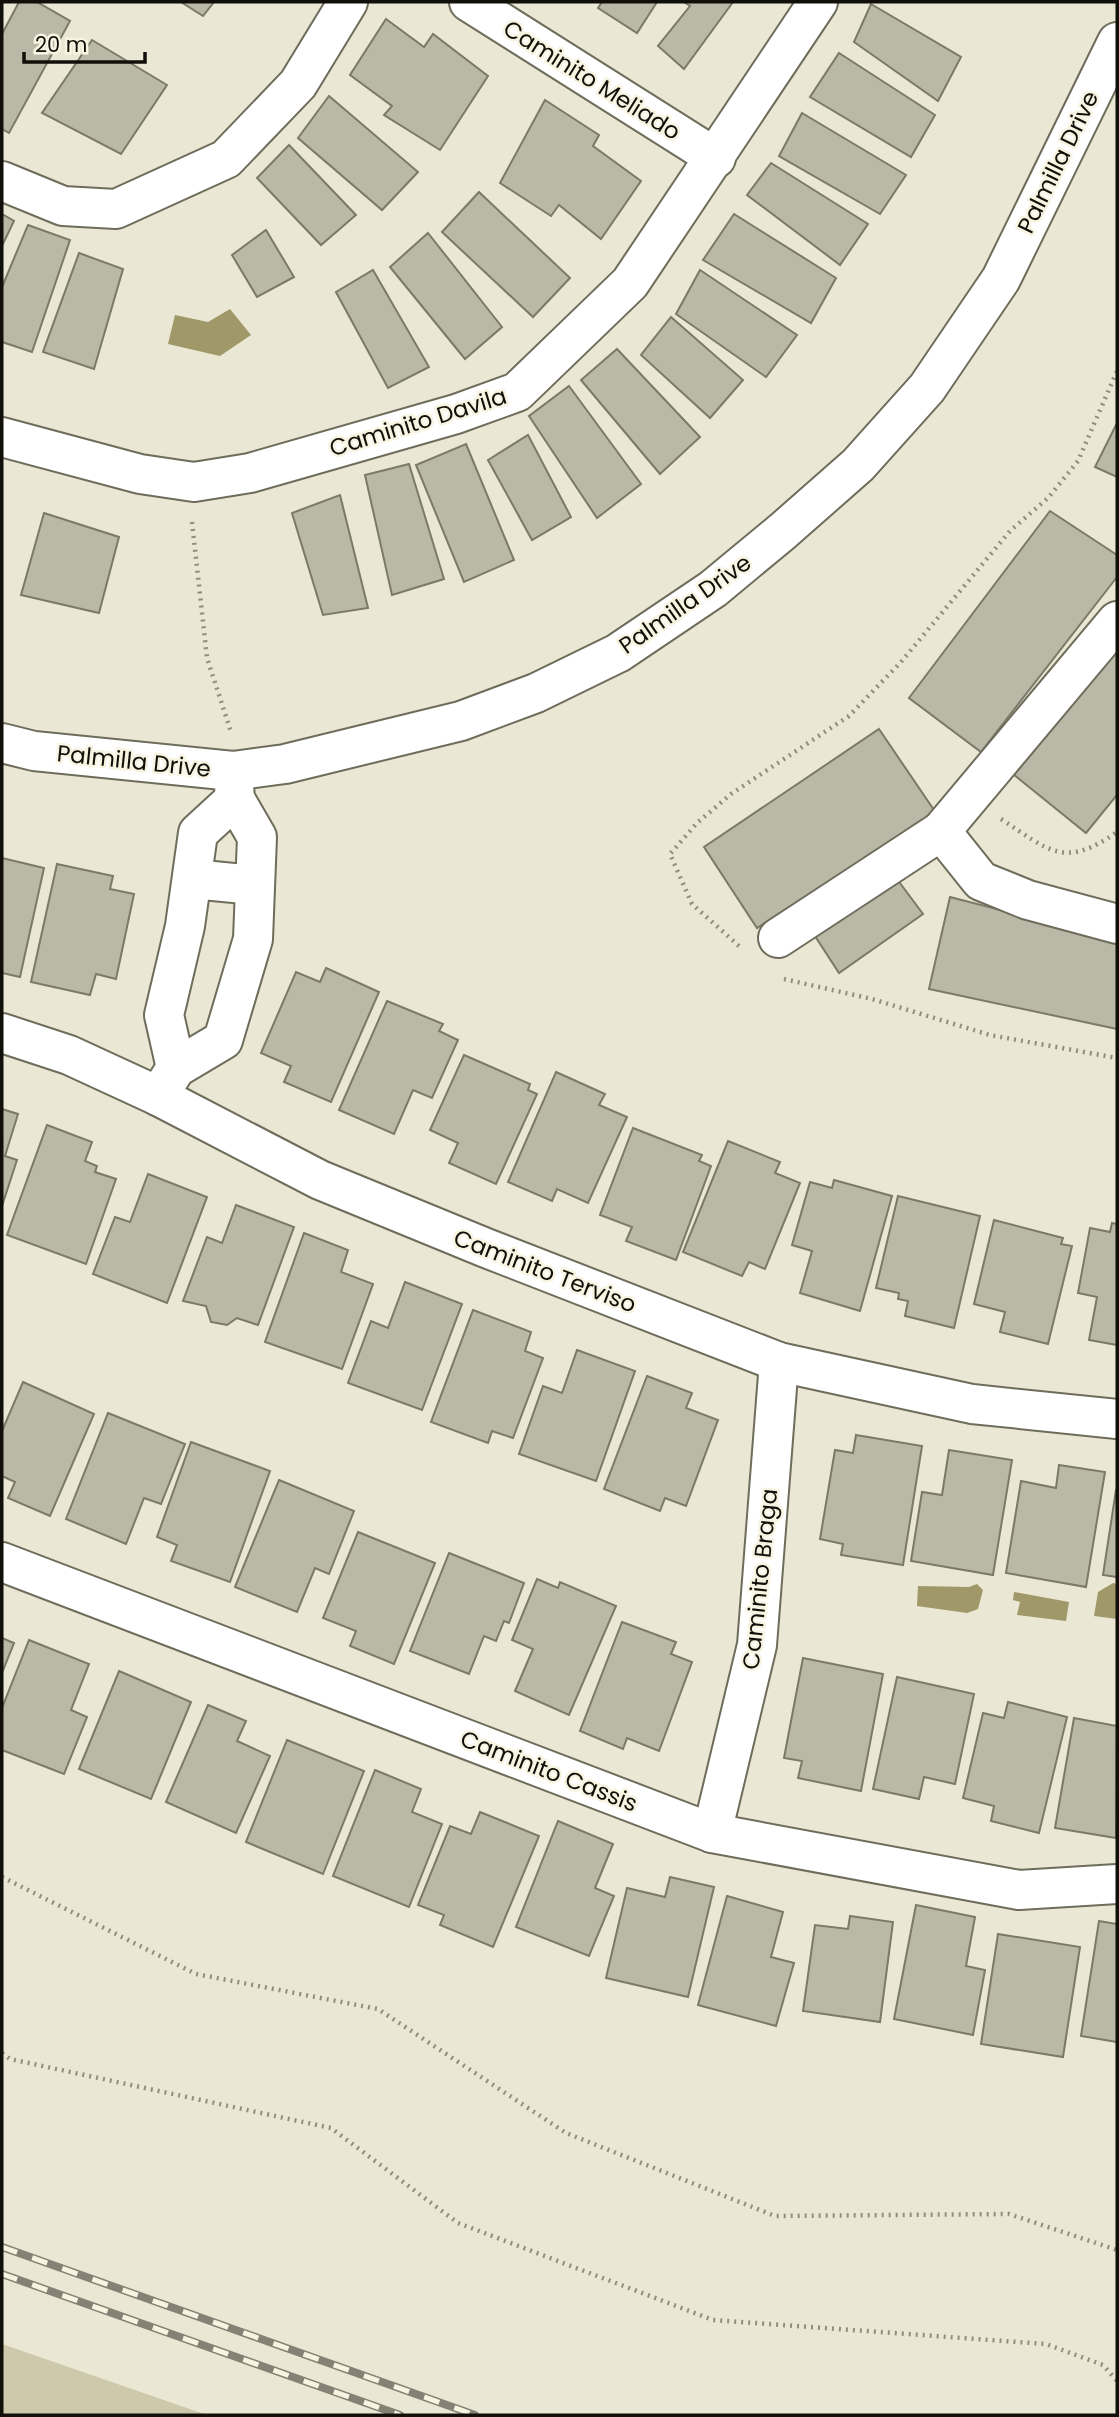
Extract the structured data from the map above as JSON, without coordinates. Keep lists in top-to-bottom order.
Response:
{
  "streets": {
    "street": [
      "Caminito Meliado",
      "Palmilla Drive",
      "Caminito Davila",
      "Caminito Terviso",
      "Caminito Braga",
      "Caminito Cassis"
    ]
  },
  "crossings": [
    ["Caminito Meliado", "Caminito Davila"],
    ["Caminito Terviso", "Caminito Braga"],
    ["Caminito Braga", "Caminito Cassis"]
  ],
  "scale_bar": "20 m"
}
